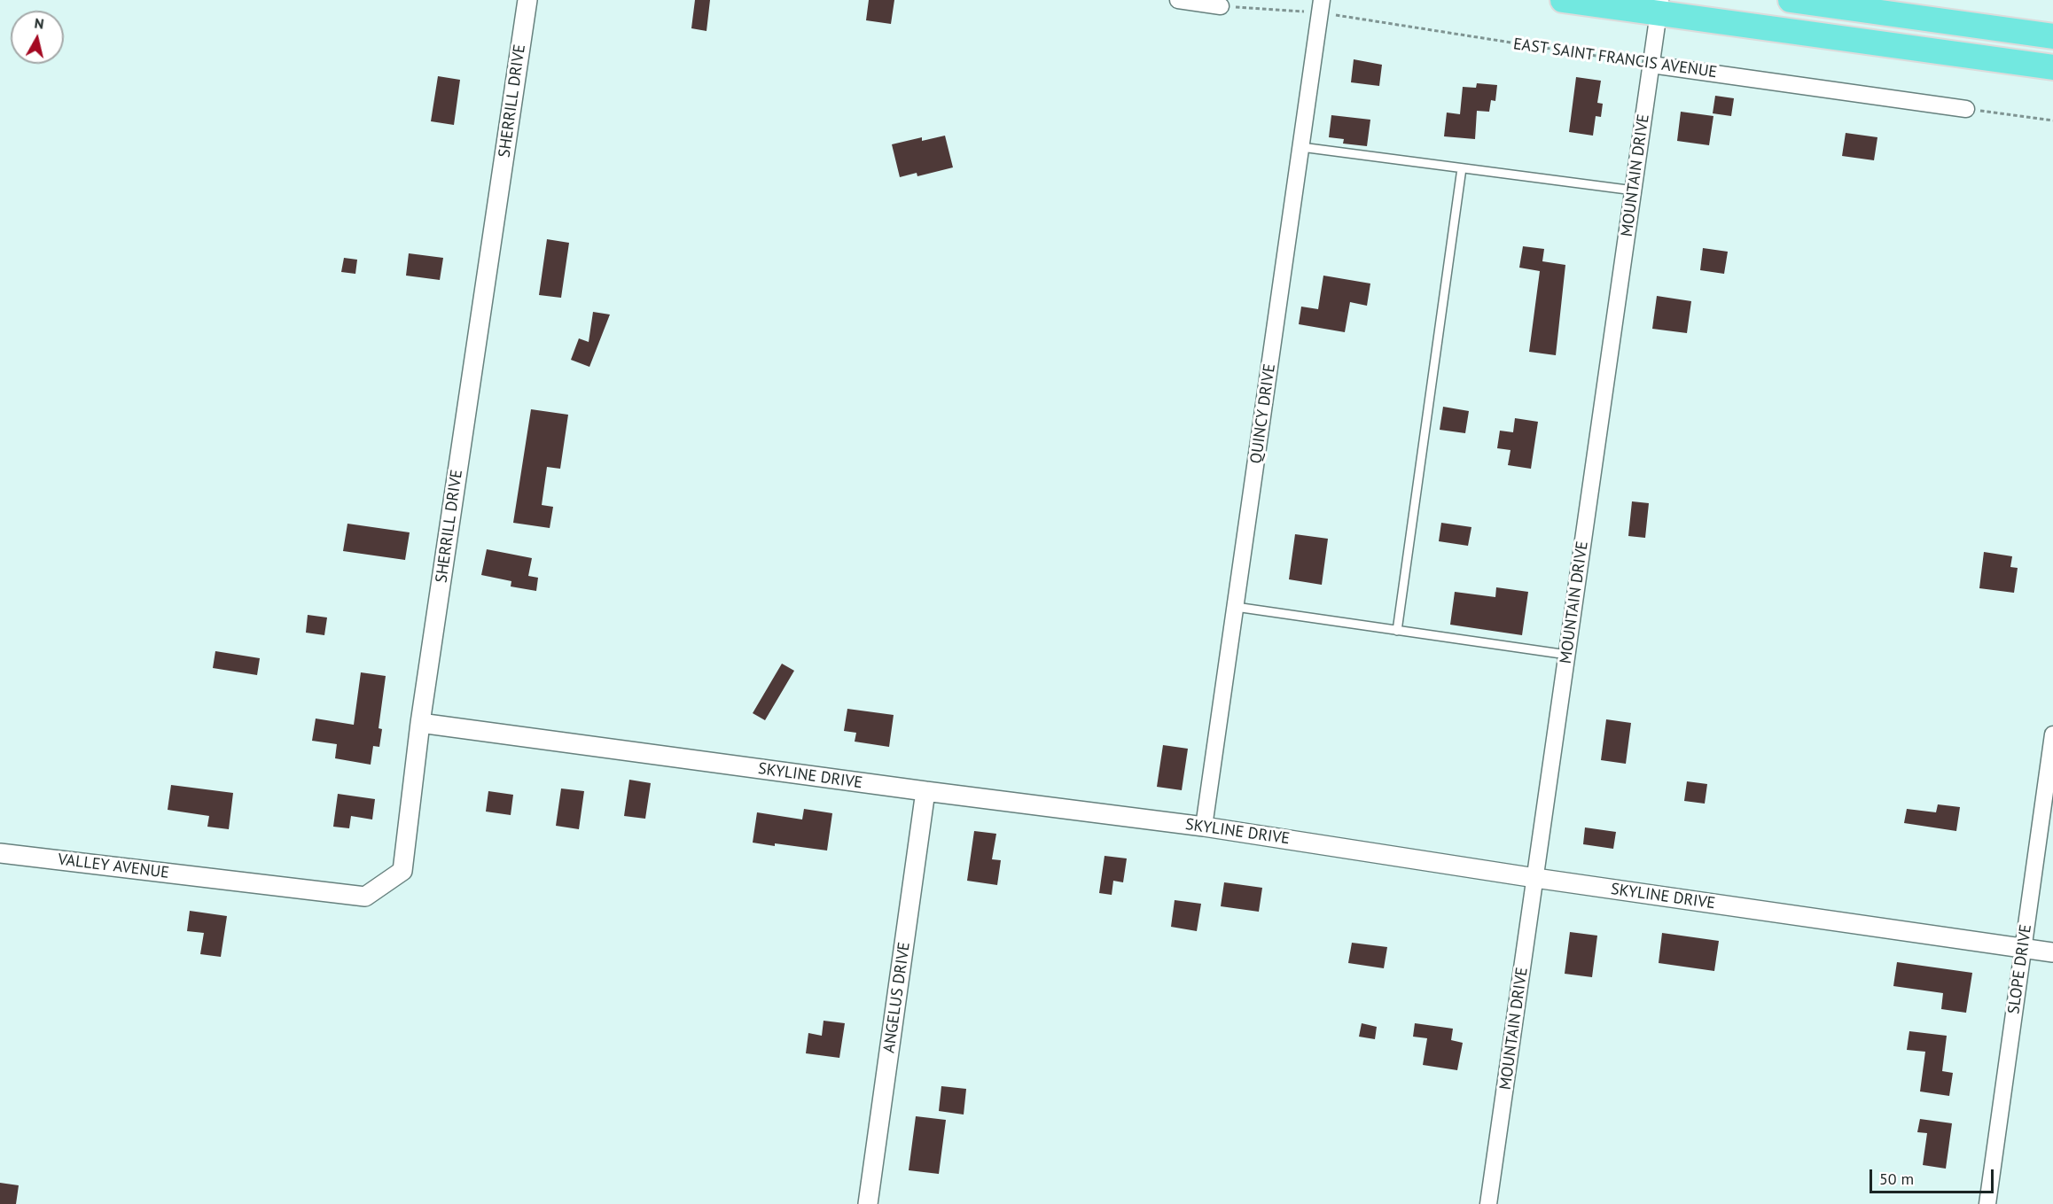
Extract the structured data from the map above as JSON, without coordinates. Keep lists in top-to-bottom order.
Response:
{
  "streets": {
    "street": [
      "EAST SAINT FRANCIS AVENUE",
      "SHERRILL DRIVE",
      "MOUNTAIN DRIVE",
      "QUINCY DRIVE",
      "SKYLINE DRIVE",
      "VALLEY AVENUE",
      "SLOPE DRIVE",
      "ANGELUS DRIVE"
    ]
  },
  "crossings": [
    ["EAST SAINT FRANCIS AVENUE", "MOUNTAIN DRIVE"],
    ["EAST SAINT FRANCIS AVENUE", "QUINCY DRIVE"],
    ["SHERRILL DRIVE", "SKYLINE DRIVE"],
    ["SHERRILL DRIVE", "VALLEY AVENUE"],
    ["MOUNTAIN DRIVE", "SKYLINE DRIVE"],
    ["QUINCY DRIVE", "SKYLINE DRIVE"],
    ["SKYLINE DRIVE", "SLOPE DRIVE"],
    ["SKYLINE DRIVE", "ANGELUS DRIVE"]
  ],
  "scale_bar": "50 m",
  "north": "top"
}
